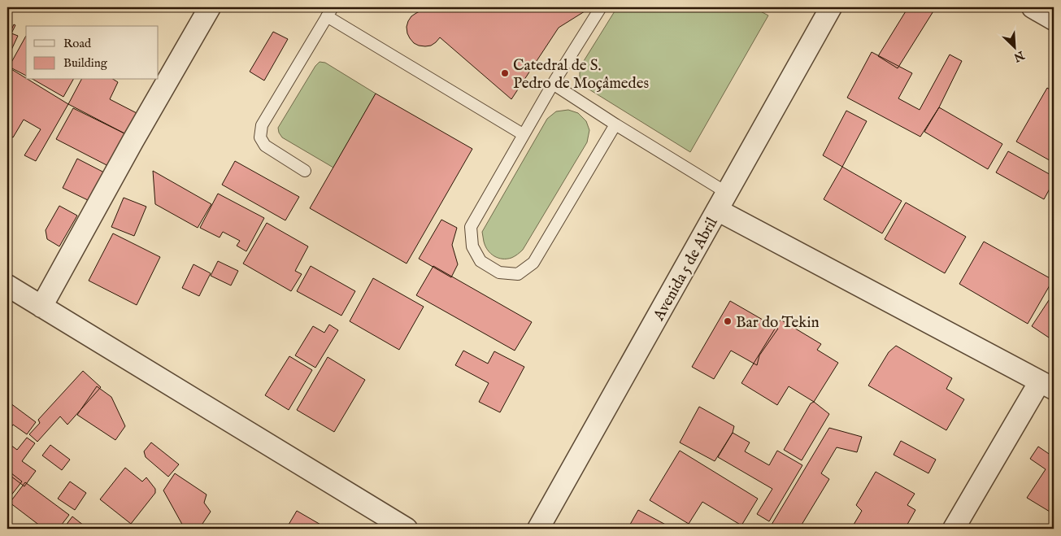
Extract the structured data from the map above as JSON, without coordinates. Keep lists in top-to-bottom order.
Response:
{
  "streets": {
    "street": ["Avenida 5 de Abril"]
  },
  "places": ["Catedral de S. Pedro de Moçâmedes", "Bar do Tekin"],
  "legend": ["Road", "Building"],
  "north": "bottom right"
}
